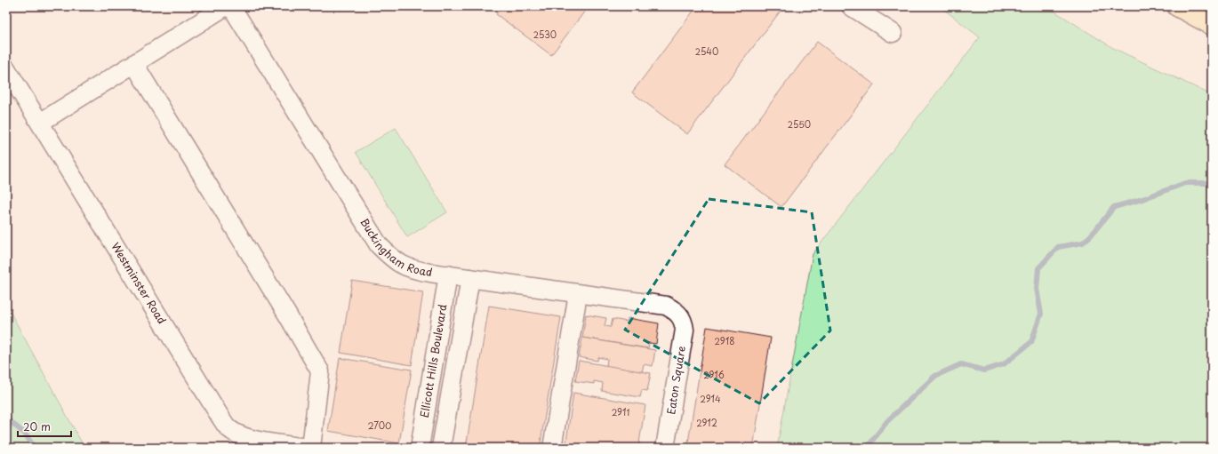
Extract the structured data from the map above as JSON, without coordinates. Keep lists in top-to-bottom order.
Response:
{
  "streets": {
    "street": [
      "Buckingham Road",
      "Westminster Road",
      "Ellicott Hills Boulevard",
      "Eaton Square"
    ]
  },
  "crossings": [
    ["Buckingham Road", "Ellicott Hills Boulevard"],
    ["Buckingham Road", "Eaton Square"]
  ],
  "house_numbers": [
    "2530",
    "2540",
    "2550",
    "2918",
    "2916",
    "2914",
    "2911",
    "2912",
    "2700"
  ],
  "scale_bar": "20 m"
}
